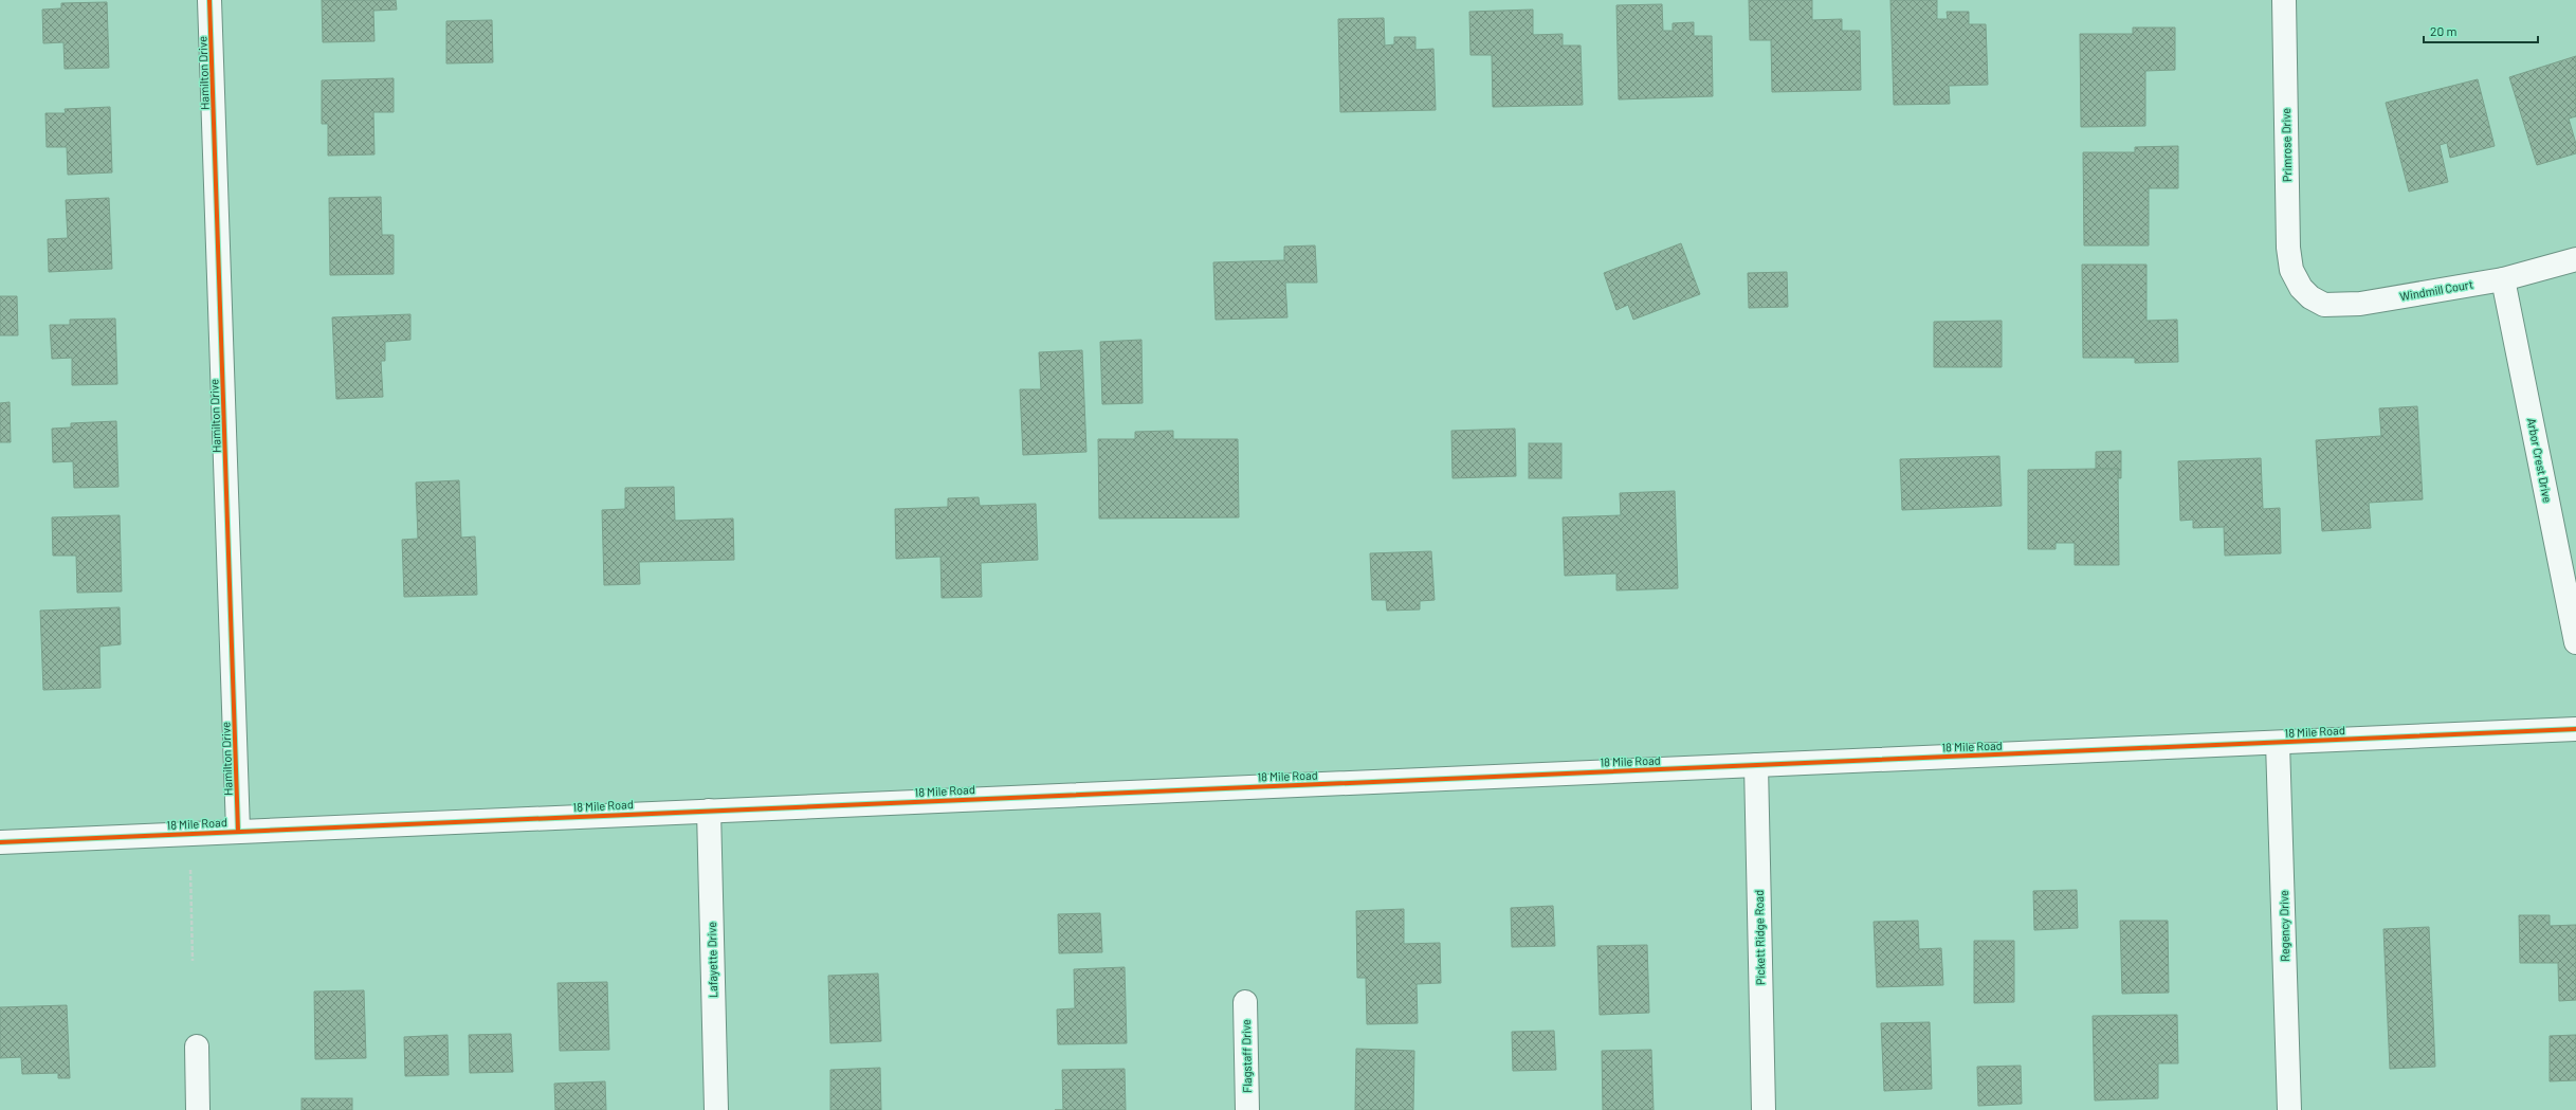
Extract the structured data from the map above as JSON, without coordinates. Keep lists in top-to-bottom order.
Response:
{
  "streets": {
    "street": [
      "Hamilton Drive",
      "Primrose Drive",
      "Windmill Court",
      "Arbor Crest Drive",
      "18 Mile Road",
      "Regency Drive",
      "Pickett Ridge Road",
      "Lafayette Drive",
      "Flagstaff Drive"
    ]
  },
  "crossings": [
    ["Hamilton Drive", "18 Mile Road"],
    ["Primrose Drive", "Windmill Court"],
    ["Windmill Court", "Arbor Crest Drive"],
    ["18 Mile Road", "Regency Drive"],
    ["18 Mile Road", "Pickett Ridge Road"],
    ["18 Mile Road", "Lafayette Drive"]
  ],
  "scale_bar": "20 m"
}
